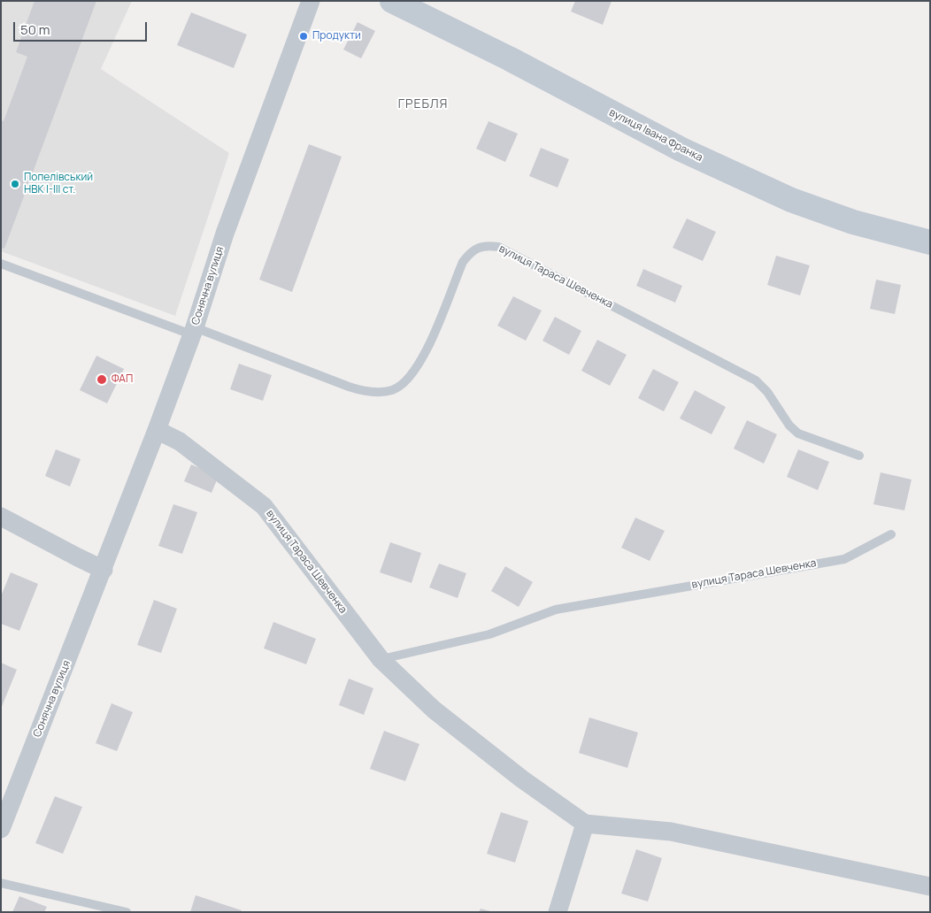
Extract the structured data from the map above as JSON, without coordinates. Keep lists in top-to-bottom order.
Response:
{
  "streets": {
    "main road": ["вулиця Івана Франка"],
    "street": ["вулиця Тараса Шевченка", "Сонячна вулиця"]
  },
  "crossings": [
    ["вулиця Тараса Шевченка", "Сонячна вулиця"]
  ],
  "districts": ["ГРЕБЛЯ"],
  "places": ["Продукти", "Попелівський НВК І-ІІІ ст.", "ФАП"],
  "scale_bar": "50 m"
}
